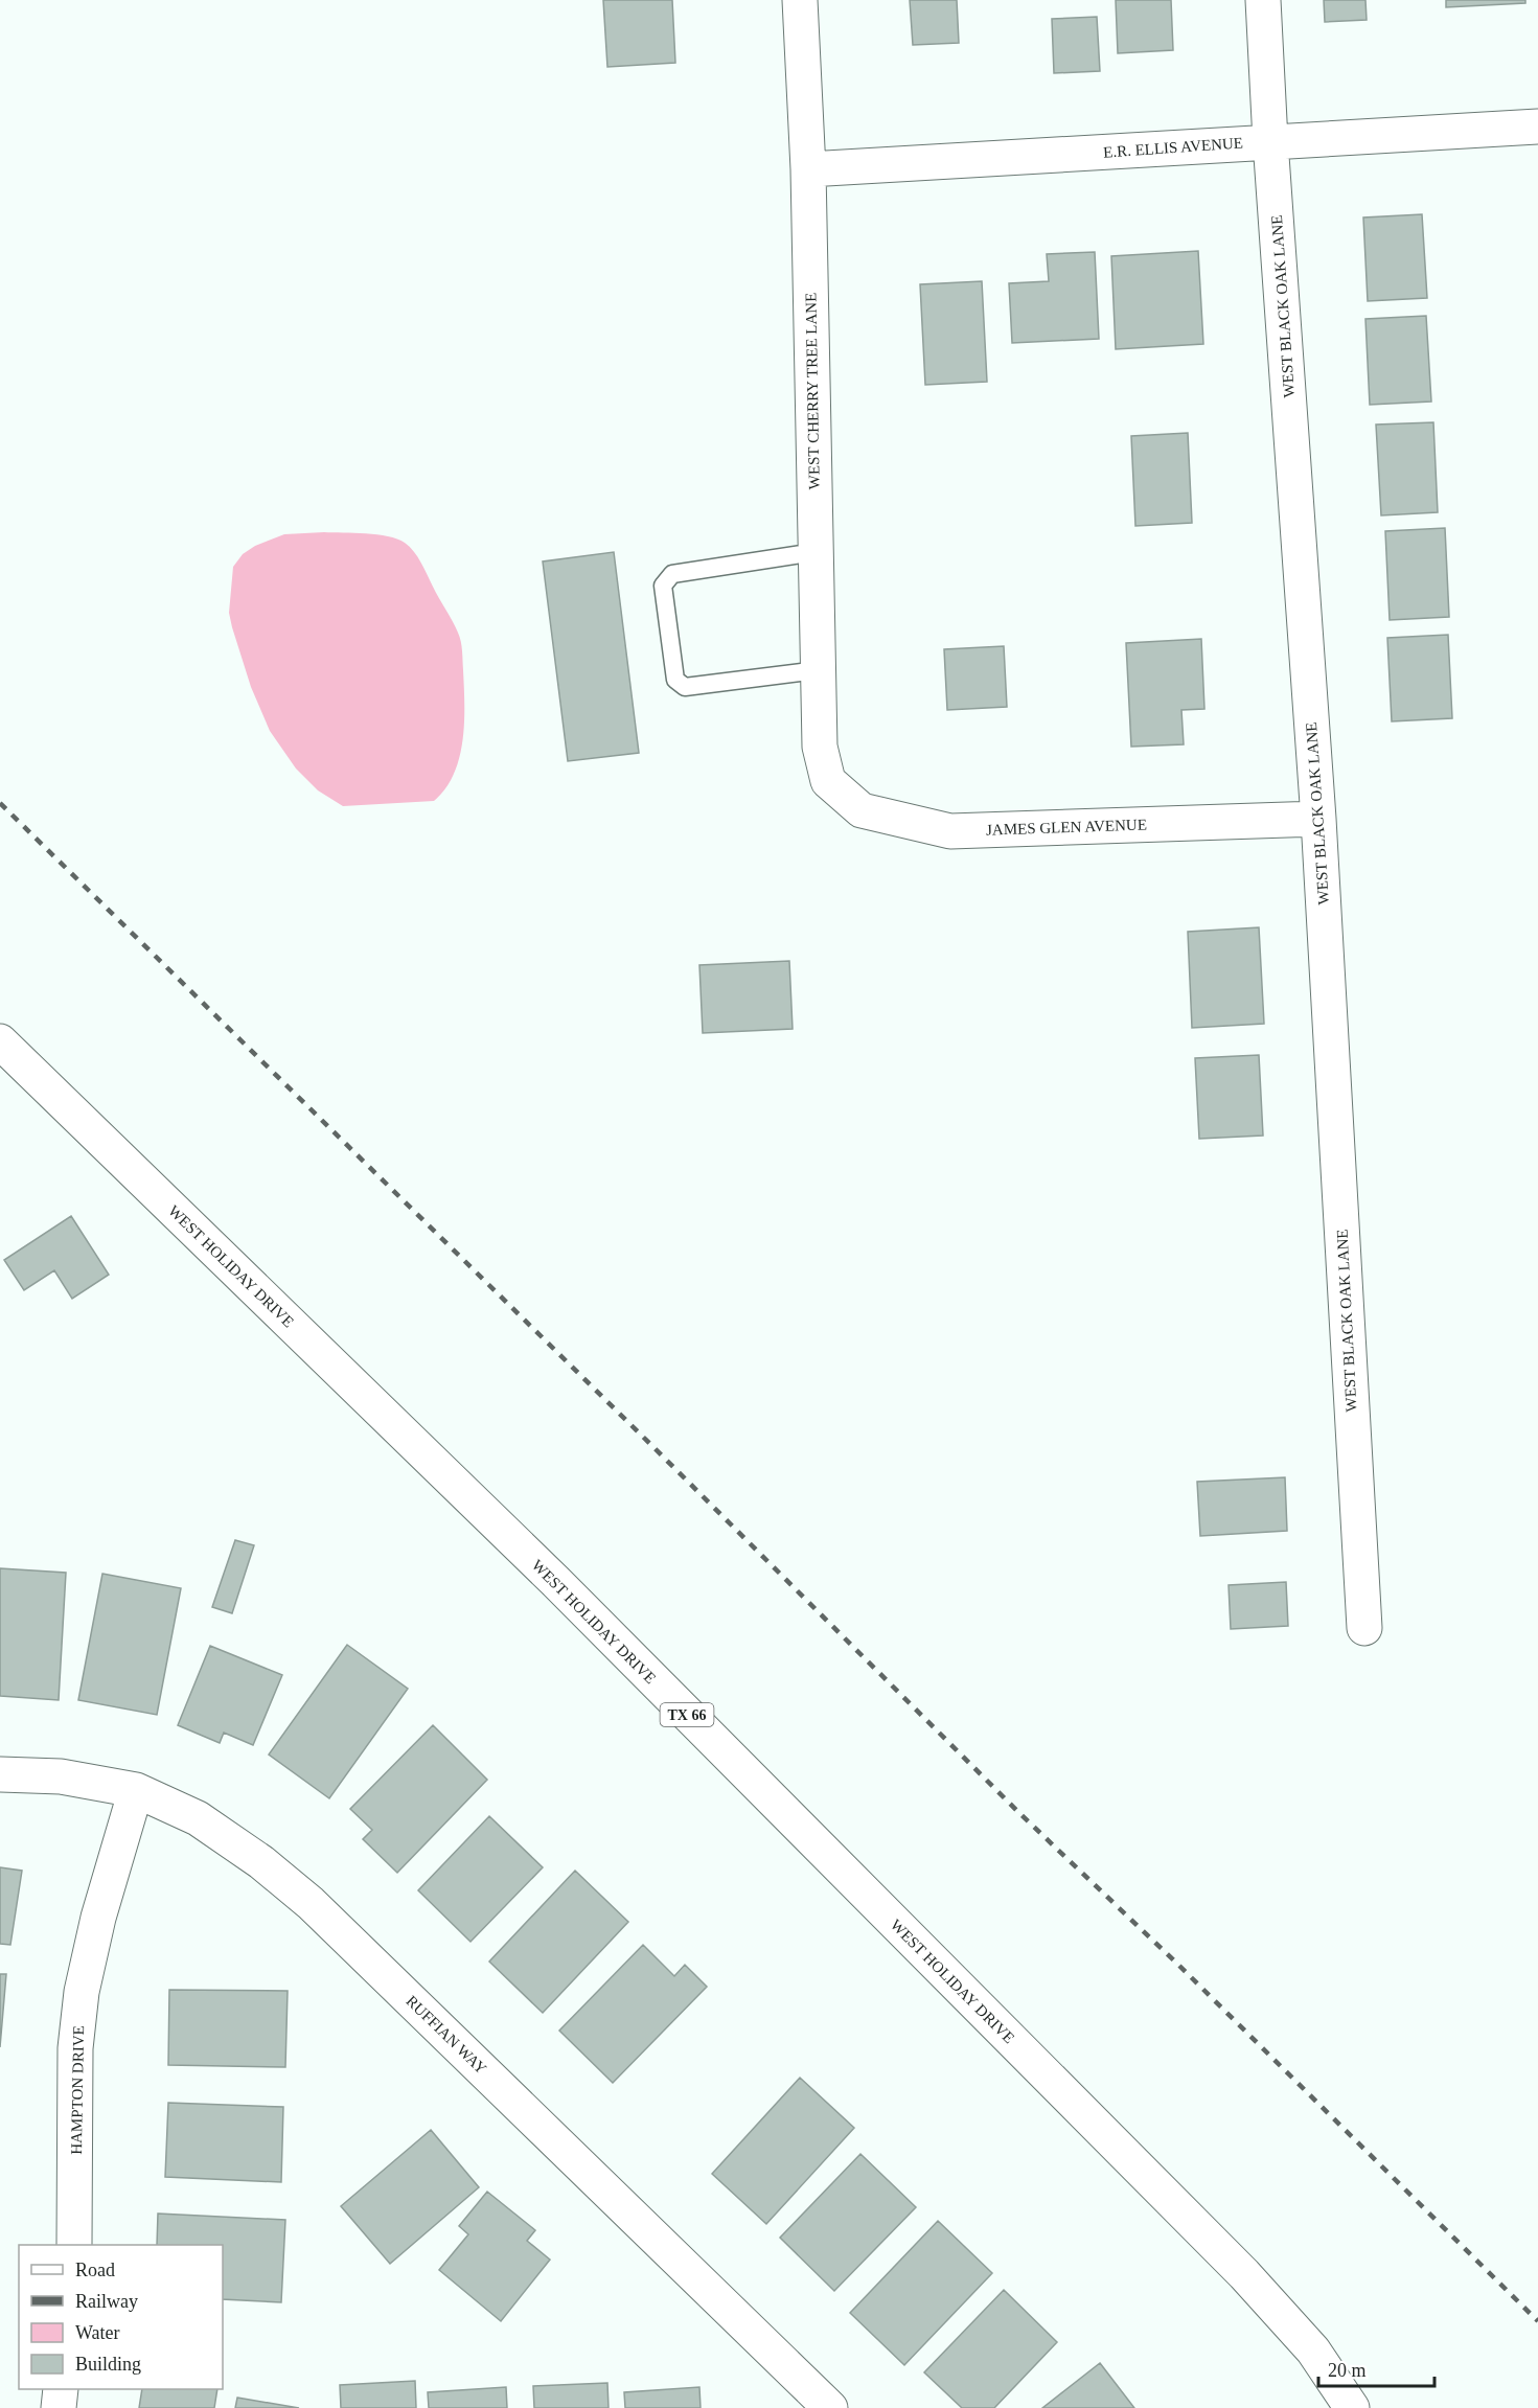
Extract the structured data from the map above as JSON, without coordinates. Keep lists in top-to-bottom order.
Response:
{
  "streets": {
    "street": [
      "E.R. ELLIS AVENUE",
      "WEST BLACK OAK LANE",
      "WEST CHERRY TREE LANE",
      "JAMES GLEN AVENUE",
      "WEST HOLIDAY DRIVE",
      "TX 66",
      "RUFFIAN WAY",
      "HAMPTON DRIVE"
    ]
  },
  "crossings": [
    ["E.R. ELLIS AVENUE", "WEST BLACK OAK LANE"],
    ["E.R. ELLIS AVENUE", "WEST CHERRY TREE LANE"],
    ["WEST BLACK OAK LANE", "JAMES GLEN AVENUE"],
    ["WEST CHERRY TREE LANE", "JAMES GLEN AVENUE"],
    ["RUFFIAN WAY", "HAMPTON DRIVE"]
  ],
  "legend": [
    "Road",
    "Railway",
    "Water",
    "Building"
  ],
  "scale_bar": "20 m"
}
